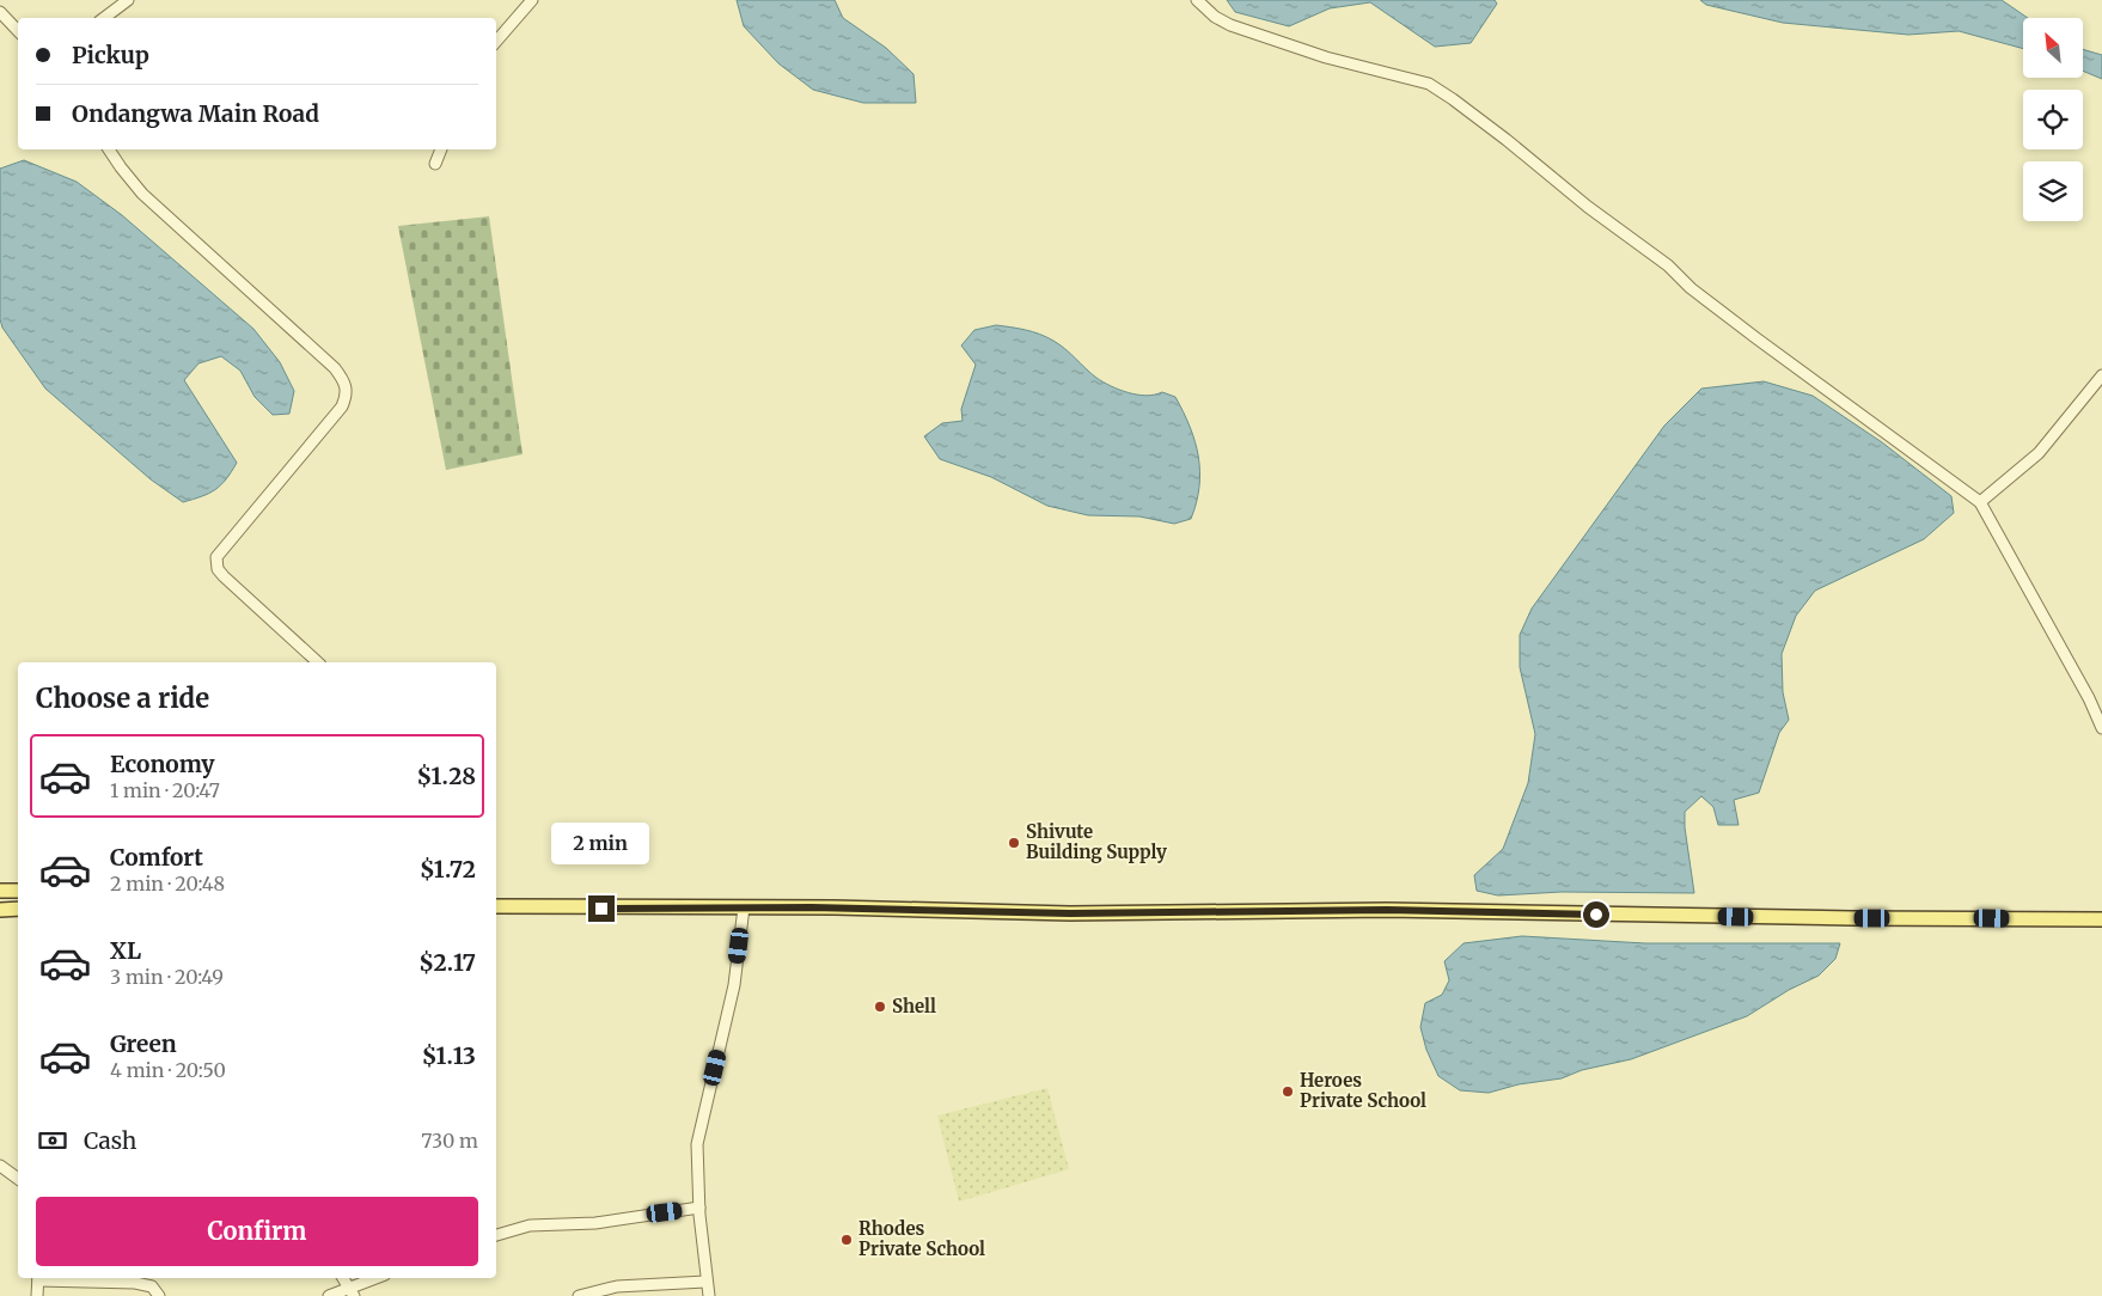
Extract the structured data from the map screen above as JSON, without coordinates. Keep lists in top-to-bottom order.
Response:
{
  "places": [
    "Shivute Building Supply",
    "Shell",
    "Heroes Private School",
    "Rhodes Private School"
  ],
  "north": "top left",
  "page": {
    "banner": ["Pickup", "Ondangwa Main Road"],
    "heading": "Choose a ride",
    "list": [
      {
        "name": "Economy",
        "note": "1 min · 20:47",
        "value": "$1.28"
      },
      {
        "name": "Comfort",
        "note": "2 min · 20:48",
        "value": "$1.72"
      },
      {
        "name": "XL",
        "note": "3 min · 20:49",
        "value": "$2.17"
      },
      {
        "name": "Green",
        "note": "4 min · 20:50",
        "value": "$1.13"
      }
    ],
    "bubble": "2 min",
    "pay": ["Cash", "730 m"],
    "buttons": "Confirm"
  }
}
